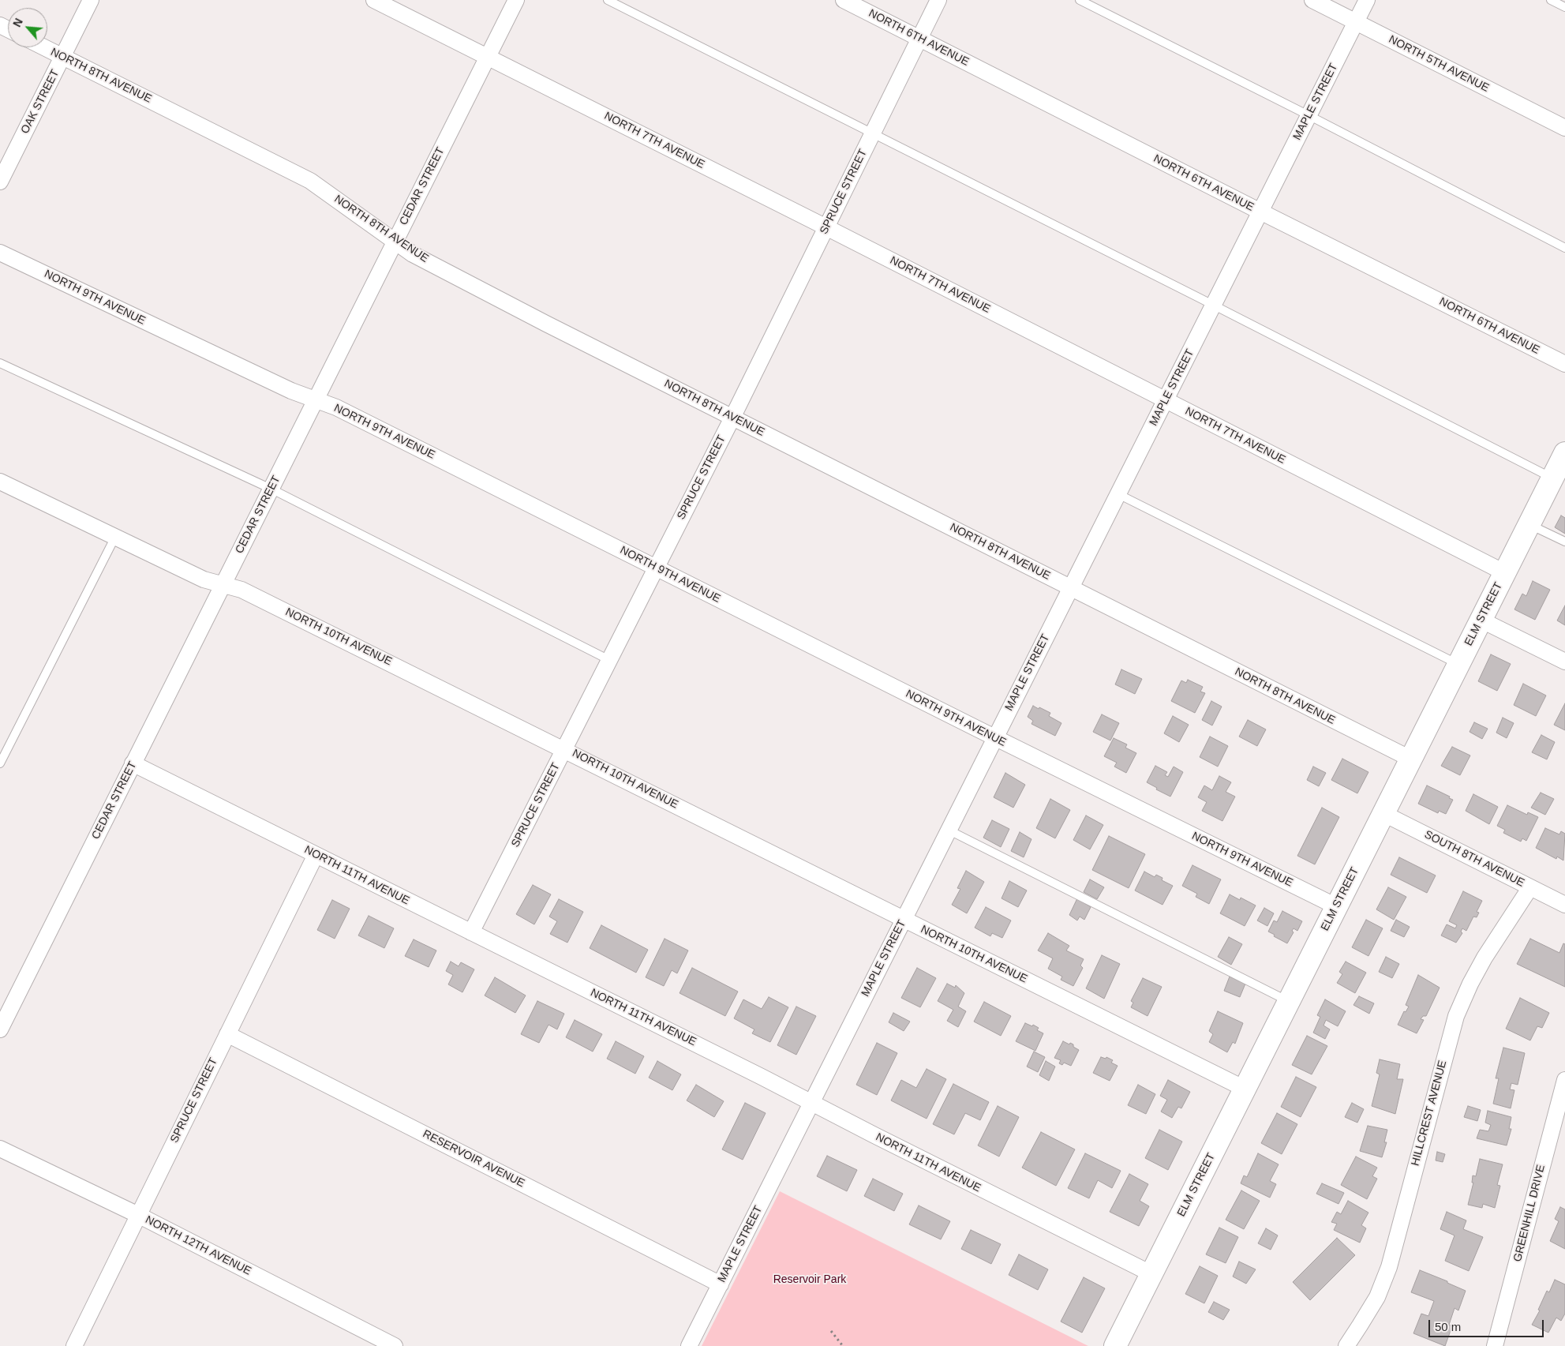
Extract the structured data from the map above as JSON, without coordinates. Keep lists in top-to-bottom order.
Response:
{
  "streets": {
    "street": [
      "NORTH 6TH AVENUE",
      "NORTH 5TH AVENUE",
      "NORTH 8TH AVENUE",
      "OAK STREET",
      "MAPLE STREET",
      "NORTH 7TH AVENUE",
      "CEDAR STREET",
      "SPRUCE STREET",
      "NORTH 9TH AVENUE",
      "ELM STREET",
      "NORTH 10TH AVENUE",
      "SOUTH 8TH AVENUE",
      "NORTH 11TH AVENUE",
      "HILLCREST AVENUE",
      "RESERVOIR AVENUE",
      "GREENHILL DRIVE",
      "NORTH 12TH AVENUE"
    ]
  },
  "crossings": [
    ["NORTH 6TH AVENUE", "MAPLE STREET"],
    ["NORTH 6TH AVENUE", "SPRUCE STREET"],
    ["NORTH 5TH AVENUE", "MAPLE STREET"],
    ["NORTH 8TH AVENUE", "OAK STREET"],
    ["NORTH 8TH AVENUE", "MAPLE STREET"],
    ["NORTH 8TH AVENUE", "CEDAR STREET"],
    ["NORTH 8TH AVENUE", "SPRUCE STREET"],
    ["NORTH 8TH AVENUE", "ELM STREET"],
    ["MAPLE STREET", "NORTH 7TH AVENUE"],
    ["MAPLE STREET", "NORTH 9TH AVENUE"],
    ["MAPLE STREET", "NORTH 10TH AVENUE"],
    ["MAPLE STREET", "NORTH 11TH AVENUE"],
    ["MAPLE STREET", "RESERVOIR AVENUE"],
    ["NORTH 7TH AVENUE", "CEDAR STREET"],
    ["NORTH 7TH AVENUE", "SPRUCE STREET"],
    ["NORTH 7TH AVENUE", "ELM STREET"],
    ["CEDAR STREET", "NORTH 9TH AVENUE"],
    ["CEDAR STREET", "NORTH 10TH AVENUE"],
    ["CEDAR STREET", "NORTH 11TH AVENUE"],
    ["SPRUCE STREET", "NORTH 9TH AVENUE"],
    ["SPRUCE STREET", "NORTH 10TH AVENUE"],
    ["SPRUCE STREET", "NORTH 11TH AVENUE"],
    ["SPRUCE STREET", "RESERVOIR AVENUE"],
    ["SPRUCE STREET", "NORTH 12TH AVENUE"],
    ["NORTH 9TH AVENUE", "ELM STREET"],
    ["ELM STREET", "NORTH 10TH AVENUE"],
    ["ELM STREET", "SOUTH 8TH AVENUE"],
    ["ELM STREET", "NORTH 11TH AVENUE"],
    ["SOUTH 8TH AVENUE", "HILLCREST AVENUE"]
  ],
  "parks": ["Reservoir Park"],
  "scale_bar": "50 m",
  "north": "top left"
}
